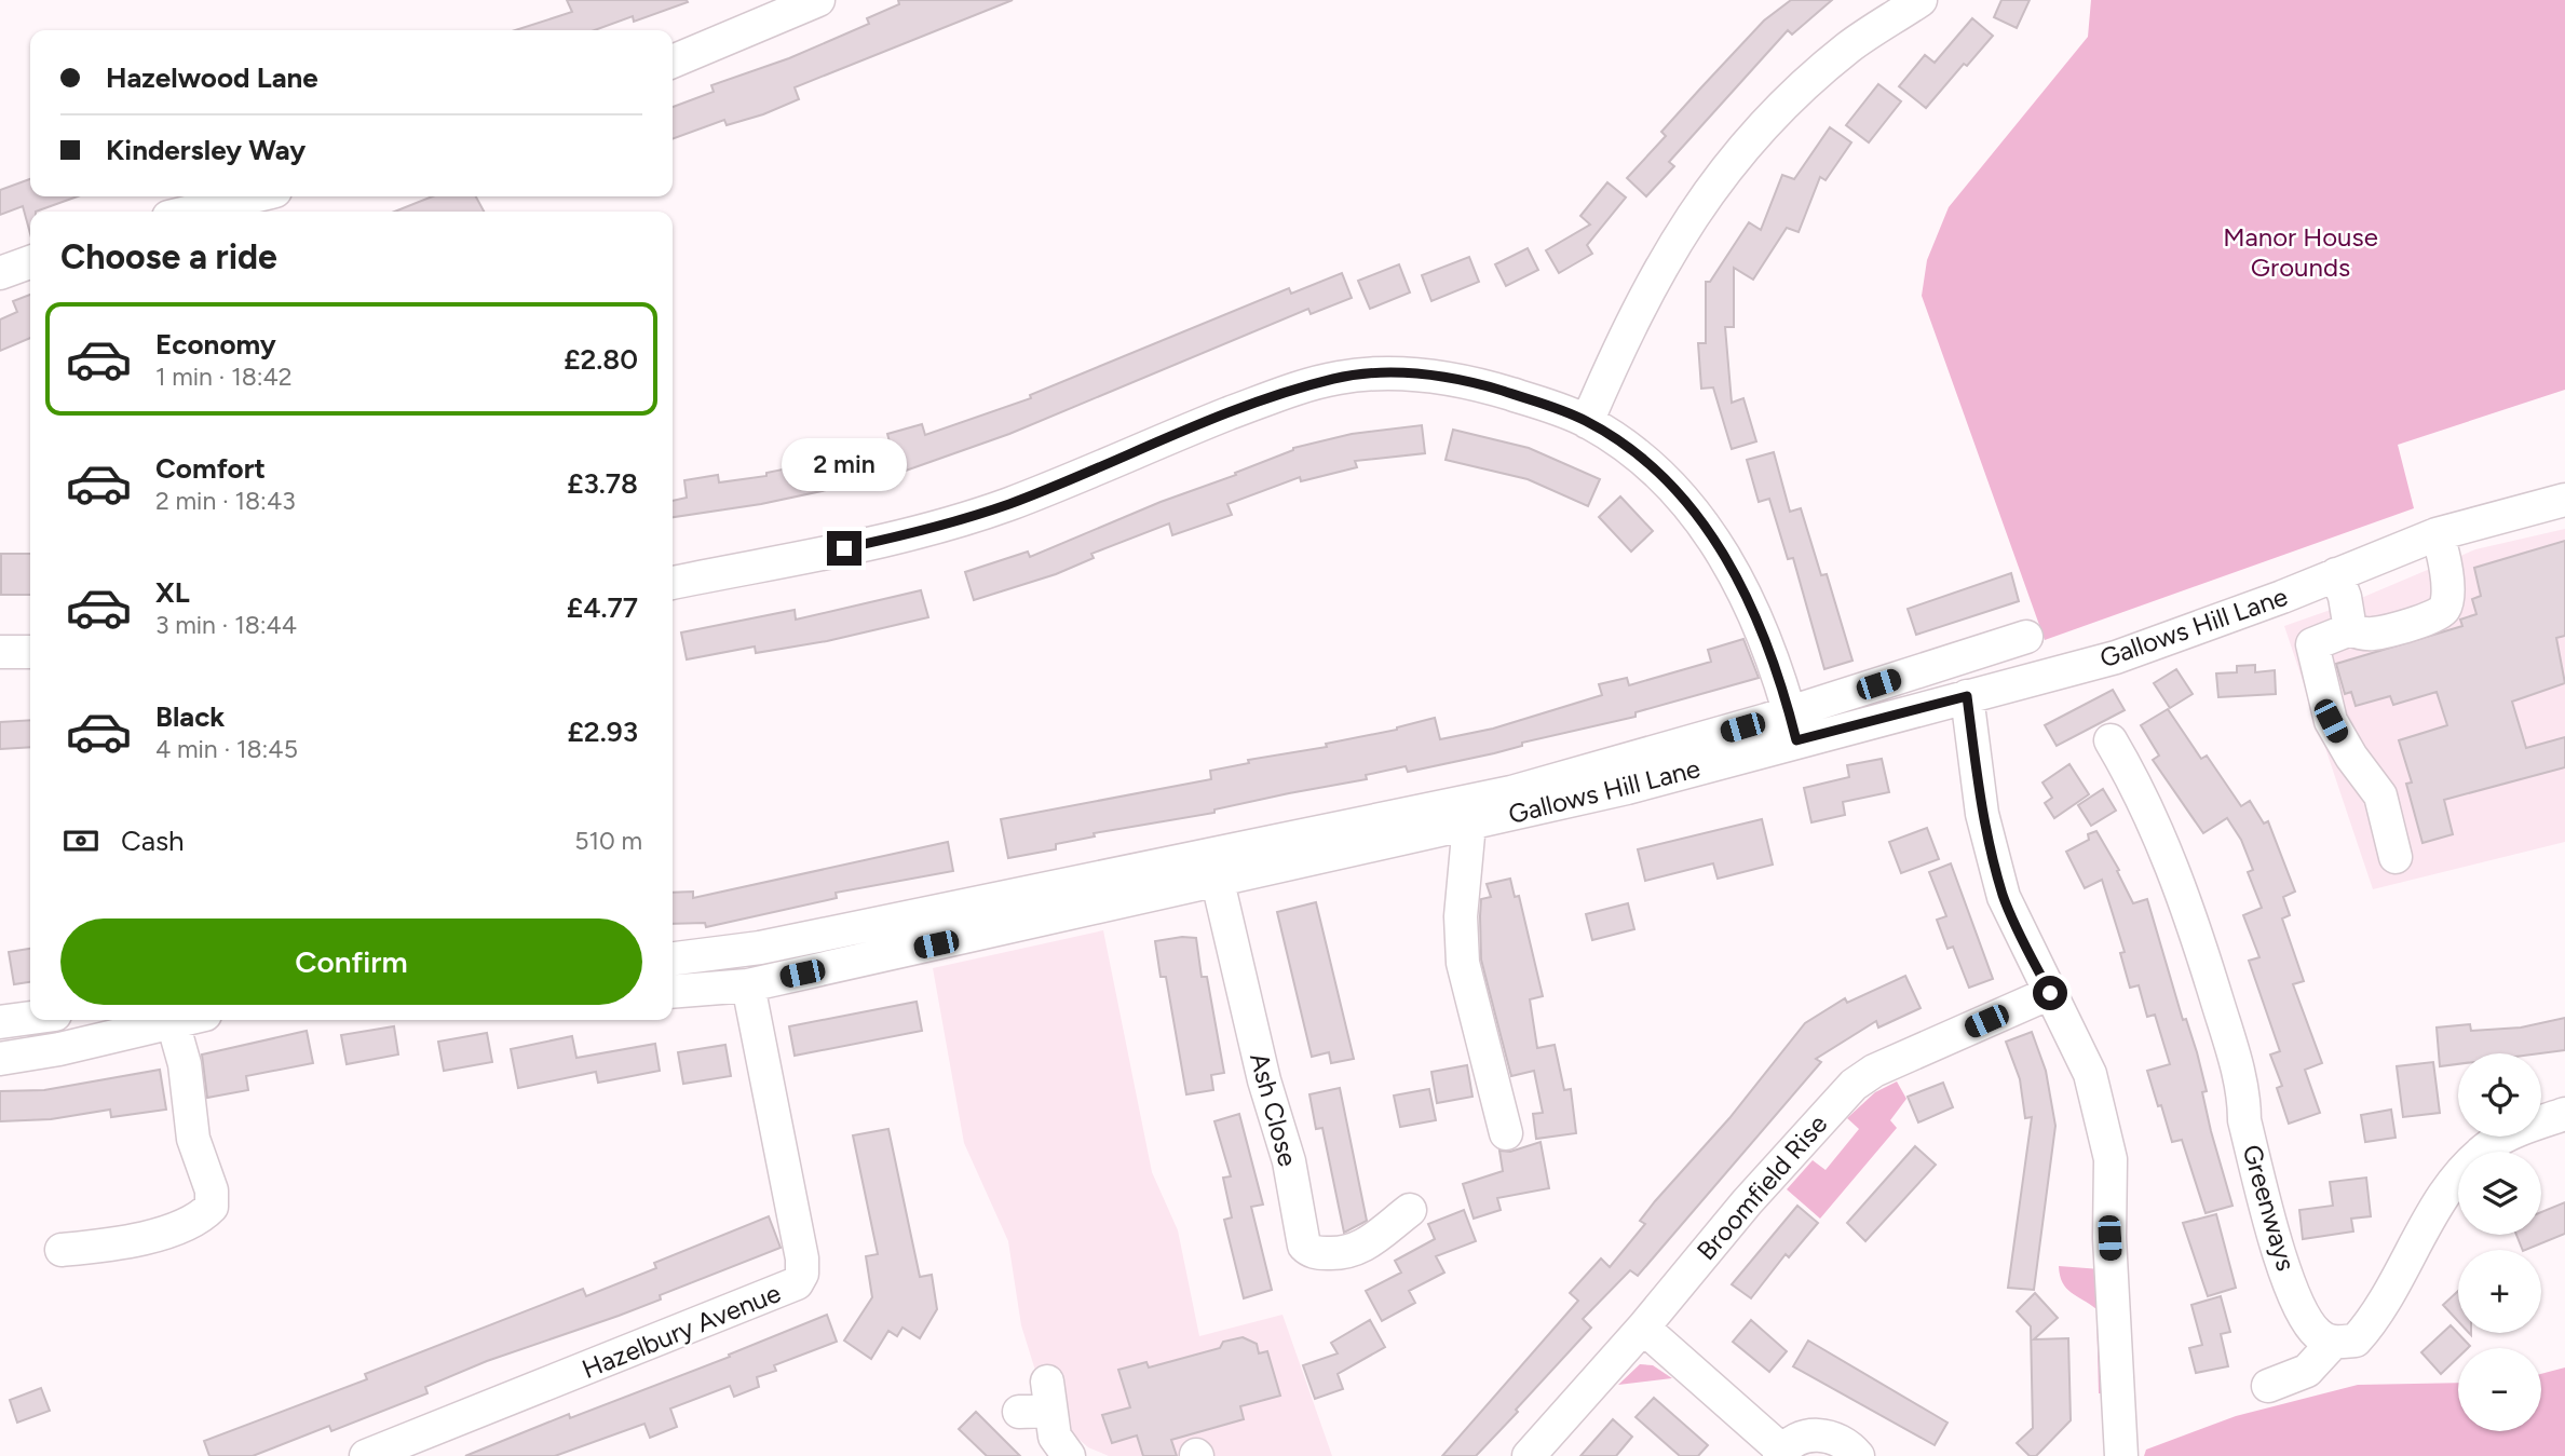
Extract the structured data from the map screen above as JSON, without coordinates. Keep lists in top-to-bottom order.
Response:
{
  "streets": {
    "street": [
      "Gallows Hill Lane",
      "Ash Close",
      "Broomfield Rise",
      "Greenways",
      "Hazelbury Avenue"
    ]
  },
  "crossings": [
    ["Gallows Hill Lane", "Ash Close"],
    ["Gallows Hill Lane", "Hazelbury Avenue"]
  ],
  "parks": ["Manor House Grounds"],
  "page": {
    "banner": ["Hazelwood Lane", "Kindersley Way"],
    "heading": "Choose a ride",
    "list": [
      {
        "name": "Economy",
        "note": "1 min · 18:42",
        "value": "£2.80"
      },
      {
        "name": "Comfort",
        "note": "2 min · 18:43",
        "value": "£3.78"
      },
      {
        "name": "XL",
        "note": "3 min · 18:44",
        "value": "£4.77"
      },
      {
        "name": "Black",
        "note": "4 min · 18:45",
        "value": "£2.93"
      }
    ],
    "bubble": "2 min",
    "pay": ["Cash", "510 m"],
    "buttons": "Confirm",
    "map_buttons": ["+", "−"]
  }
}
